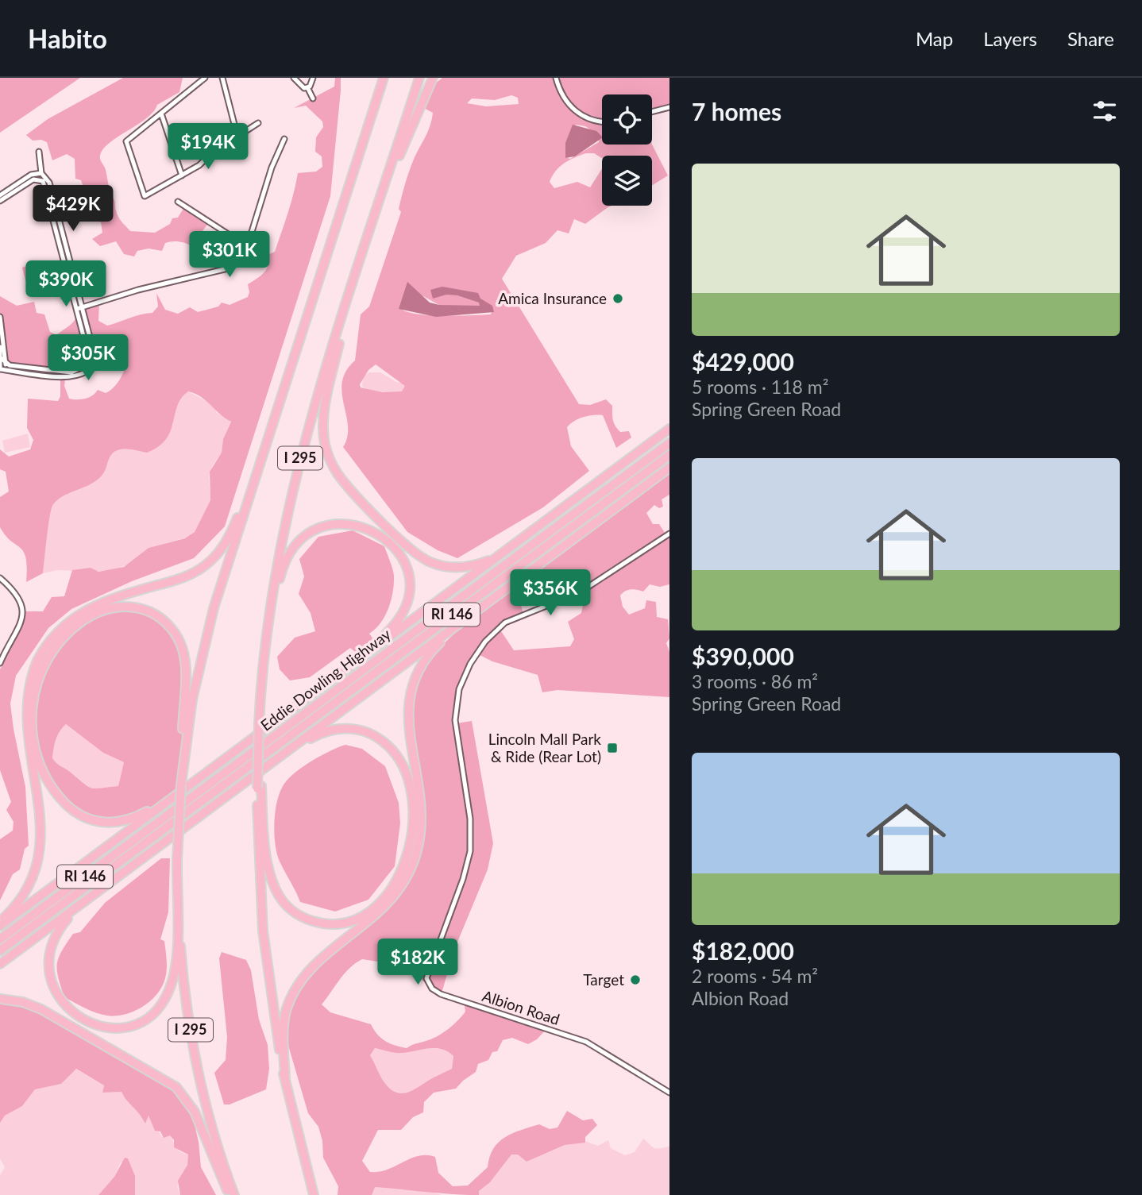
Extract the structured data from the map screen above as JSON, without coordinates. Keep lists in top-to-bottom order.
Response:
{
  "streets": {
    "highway": ["I 295", "RI 146", "Eddie Dowling Highway"],
    "street": ["Albion Road"]
  },
  "places": {
    "other": ["Amica Insurance", "Target"],
    "transit": ["Lincoln Mall Park & Ride (Rear Lot)"]
  },
  "page": {
    "header": "Habito",
    "nav": ["Map", "Layers", "Share"],
    "heading": "7 homes",
    "price": [
      "$194K",
      "$429K",
      "$301K",
      "$390K",
      "$305K",
      "$356K",
      "$182K"
    ],
    "list": [
      {
        "name": "$429,000",
        "note": "5 rooms · 118 m² · Spring Green Road"
      },
      {
        "name": "$390,000",
        "note": "3 rooms · 86 m² · Spring Green Road"
      },
      {
        "name": "$182,000",
        "note": "2 rooms · 54 m² · Albion Road"
      }
    ]
  }
}
